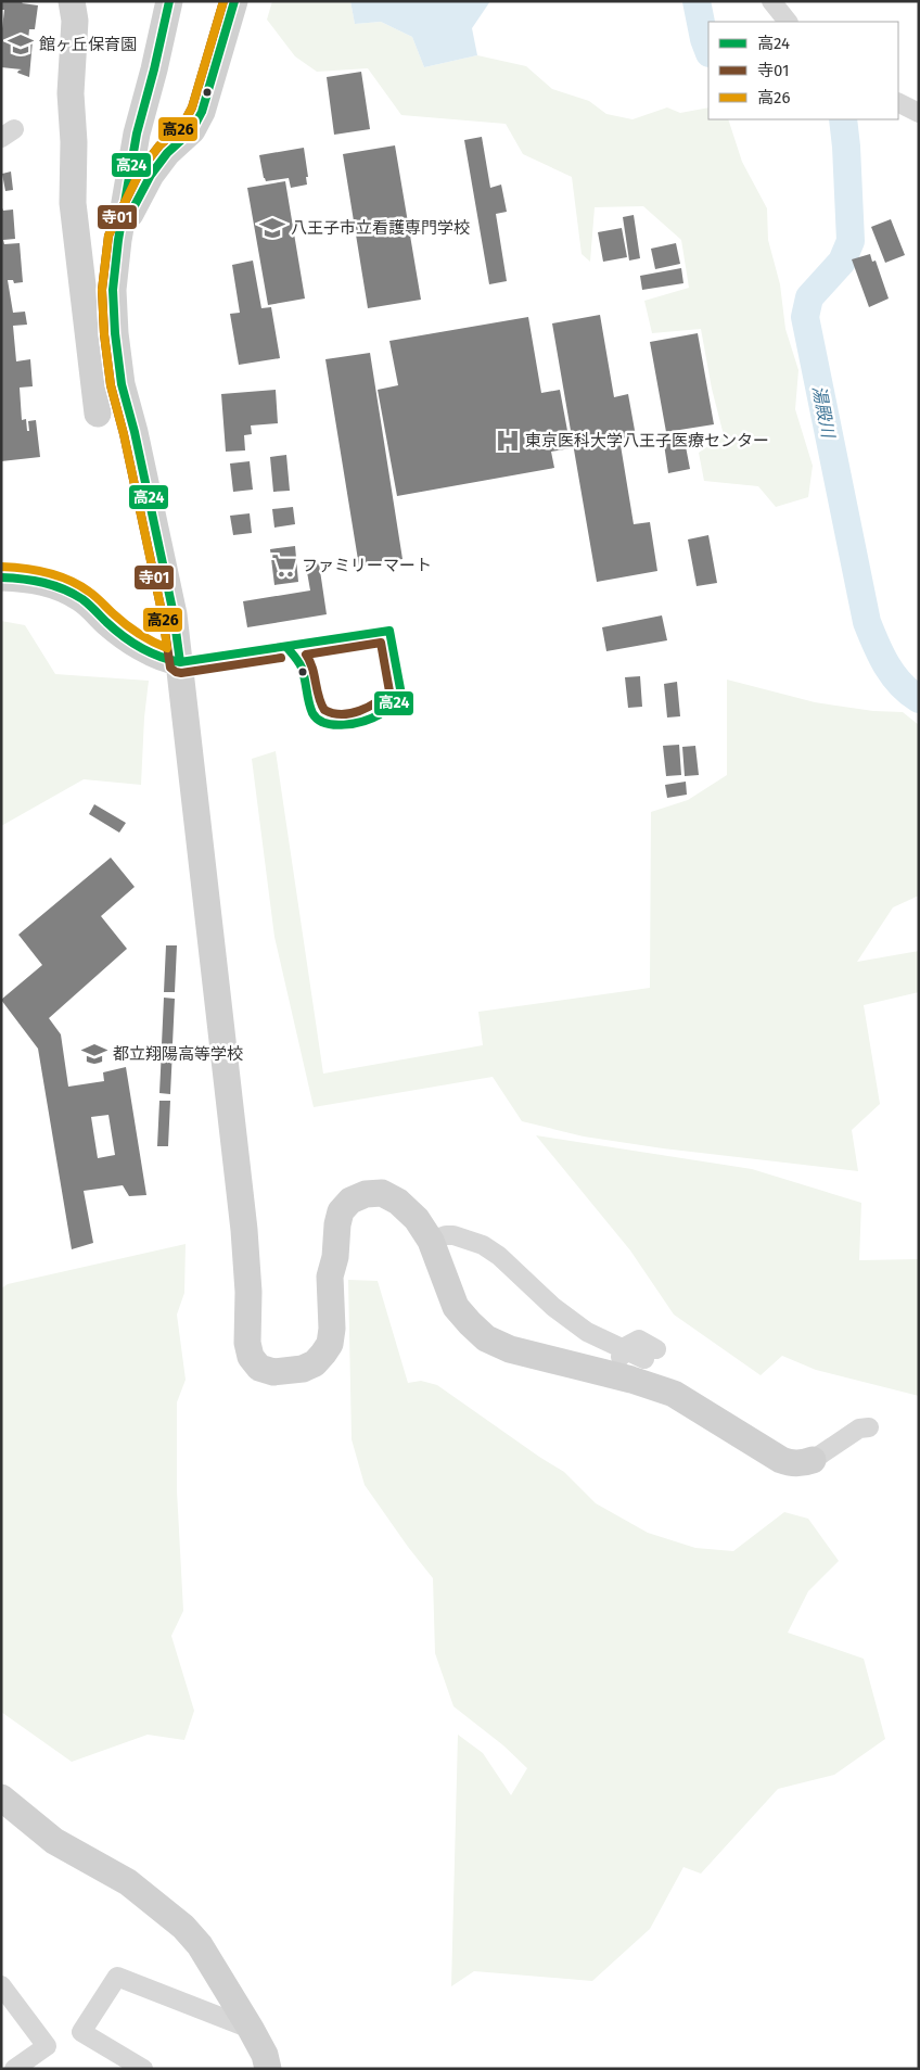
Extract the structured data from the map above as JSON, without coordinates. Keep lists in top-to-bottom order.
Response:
{
  "water": ["湯殿川"],
  "places": {
    "school or university": ["館ヶ丘保育園", "八王子市立看護専門学校", "都立翔陽高等学校"],
    "hospital": ["東京医科大学八王子医療センター"],
    "supermarket": ["ファミリーマート"]
  },
  "lines": ["transit line 高24", "transit line 寺01", "transit line 高26"],
  "legend": ["高24", "寺01", "高26"]
}
